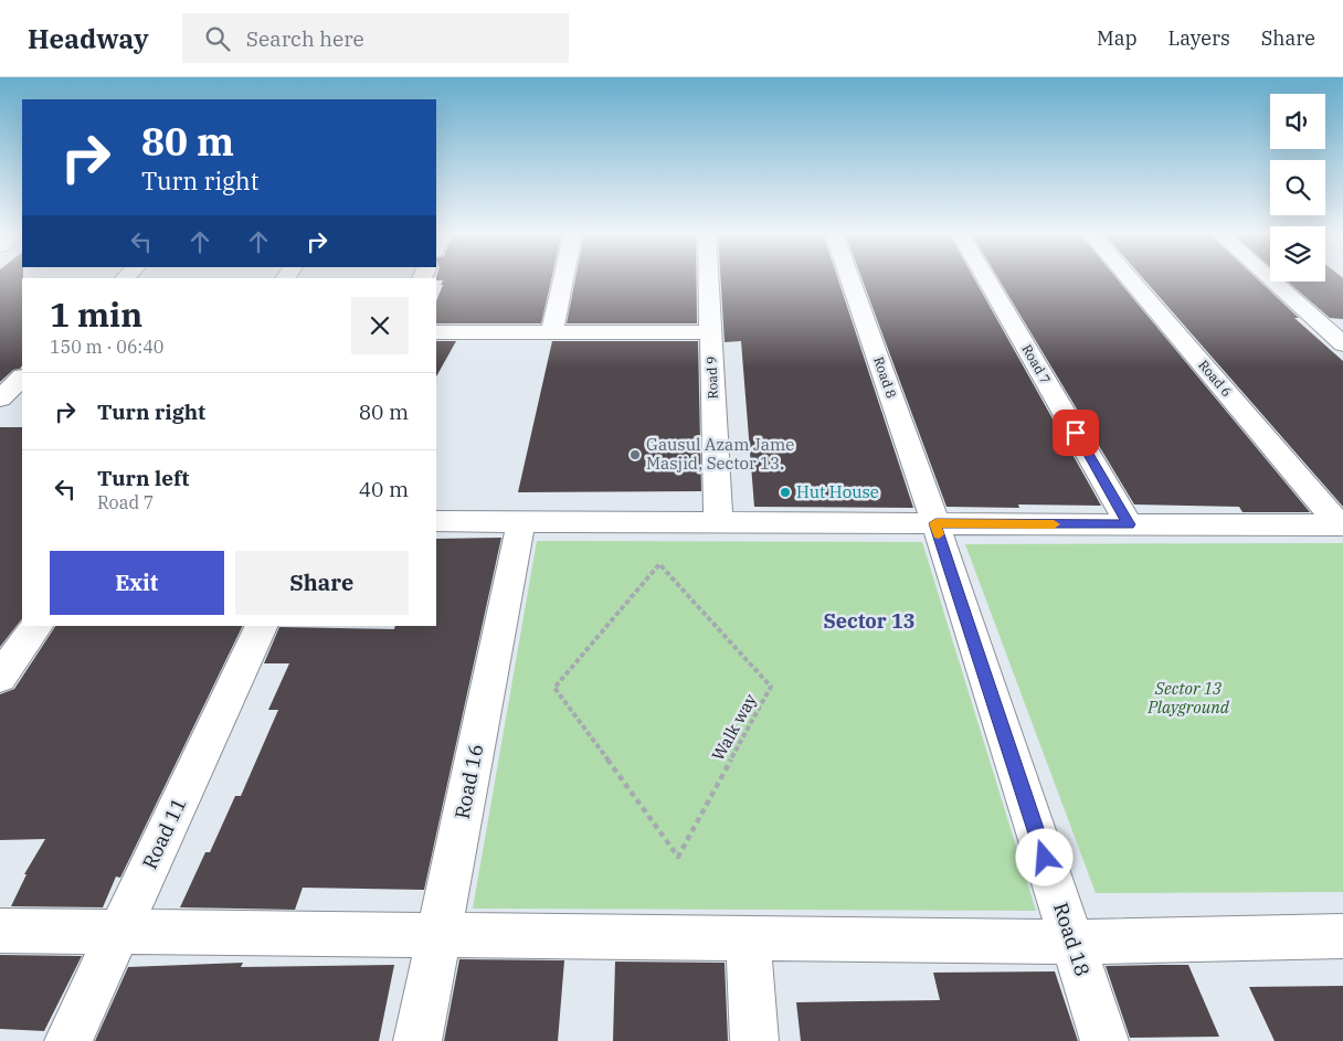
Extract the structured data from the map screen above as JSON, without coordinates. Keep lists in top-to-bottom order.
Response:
{
  "streets": {
    "street": [
      "Road 7",
      "Road 9",
      "Road 8",
      "Road 6",
      "Road 16",
      "Road 11",
      "Road 18"
    ],
    "path": ["Walk way"]
  },
  "crossings": [
    ["Road 8", "Road 18"]
  ],
  "districts": ["Sector 13"],
  "parks": ["Sector 13 Playground"],
  "places": ["Gausul Azam Jame Masjid, Sector 13.", "Hut House"],
  "page": {
    "header": "Headway",
    "search": "Search here",
    "nav": ["Map", "Layers", "Share"],
    "turn": ["80 m", "Turn right"],
    "heading": ["1 min", "150 m · 06:40"],
    "list": [
      {
        "name": "Turn right",
        "value": "80 m"
      },
      {
        "name": "Turn left",
        "note": "Road 7",
        "value": "40 m"
      }
    ],
    "buttons": ["Exit", "Share"]
  }
}
